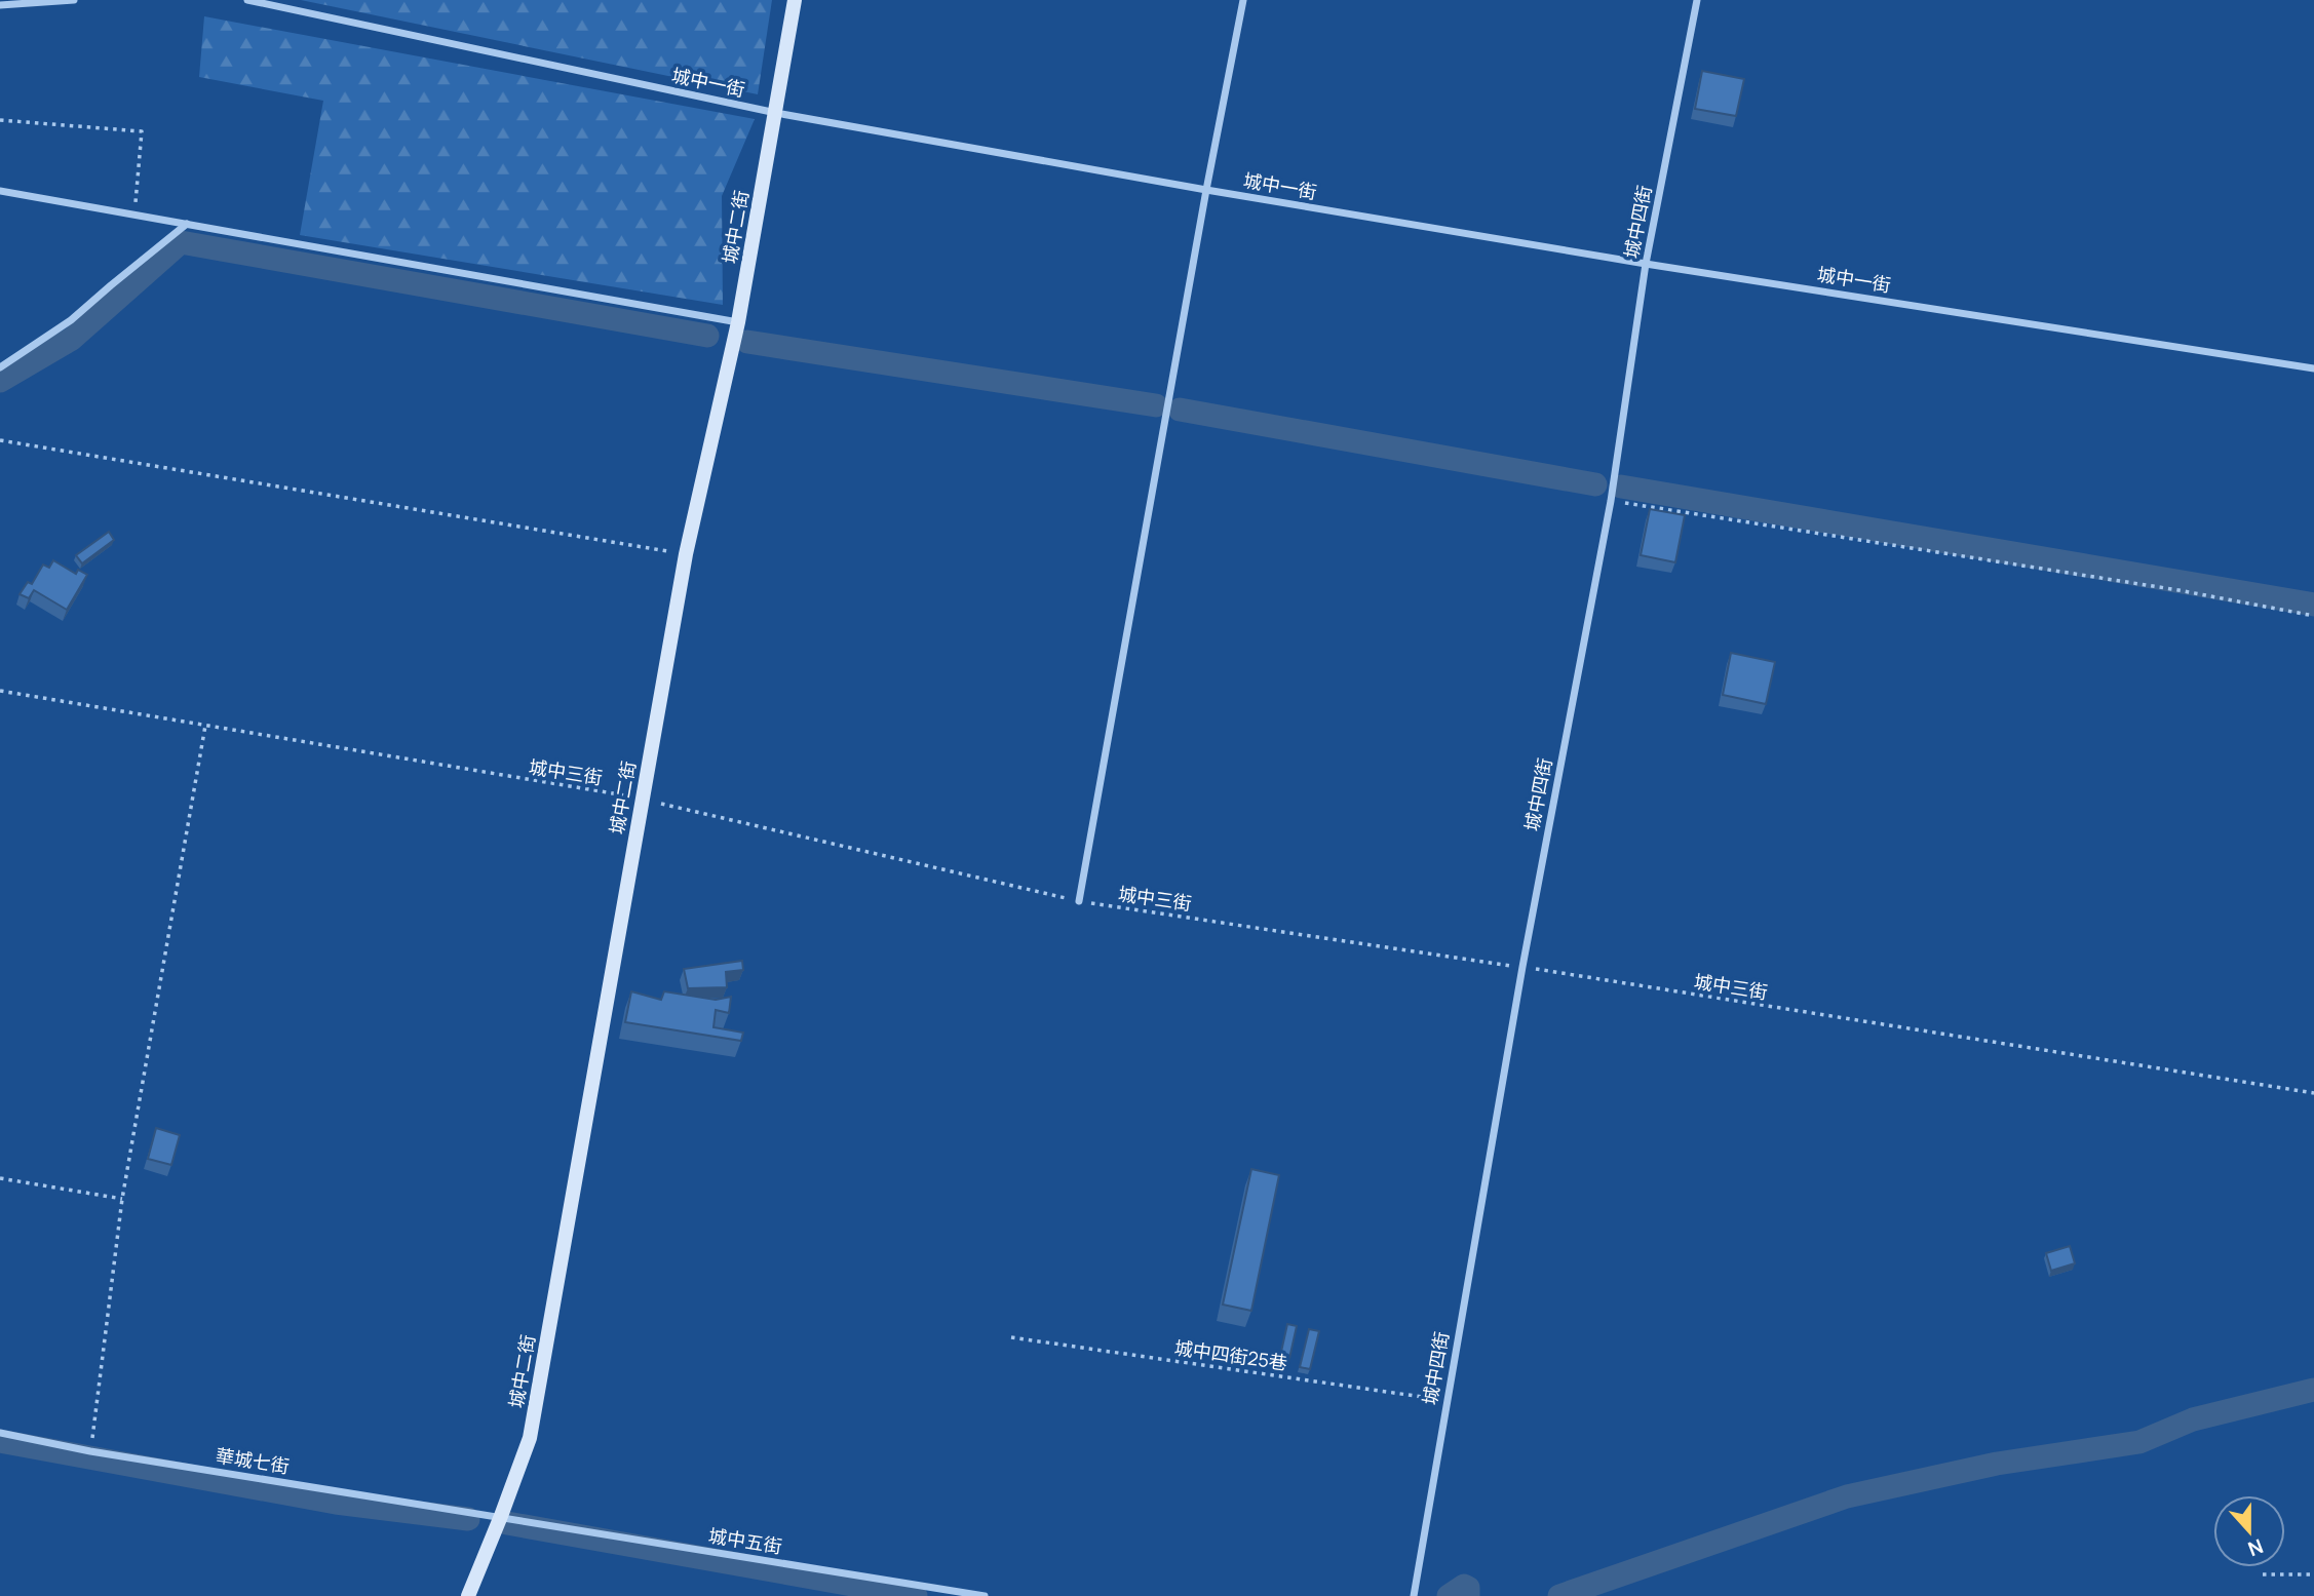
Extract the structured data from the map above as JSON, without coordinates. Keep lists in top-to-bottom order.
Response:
{
  "streets": {
    "street": [
      "城中一街",
      "城中四街",
      "城中二街",
      "華城七街",
      "城中五街"
    ],
    "path": ["城中三街", "城中四街25巷"]
  },
  "crossings": [
    ["城中一街", "城中四街"],
    ["城中一街", "城中二街"],
    ["城中四街", "城中三街"],
    ["城中四街", "城中四街25巷"],
    ["城中二街", "城中三街"],
    ["城中二街", "華城七街"],
    ["城中二街", "城中五街"],
    ["華城七街", "城中五街"]
  ],
  "north": "bottom"
}
